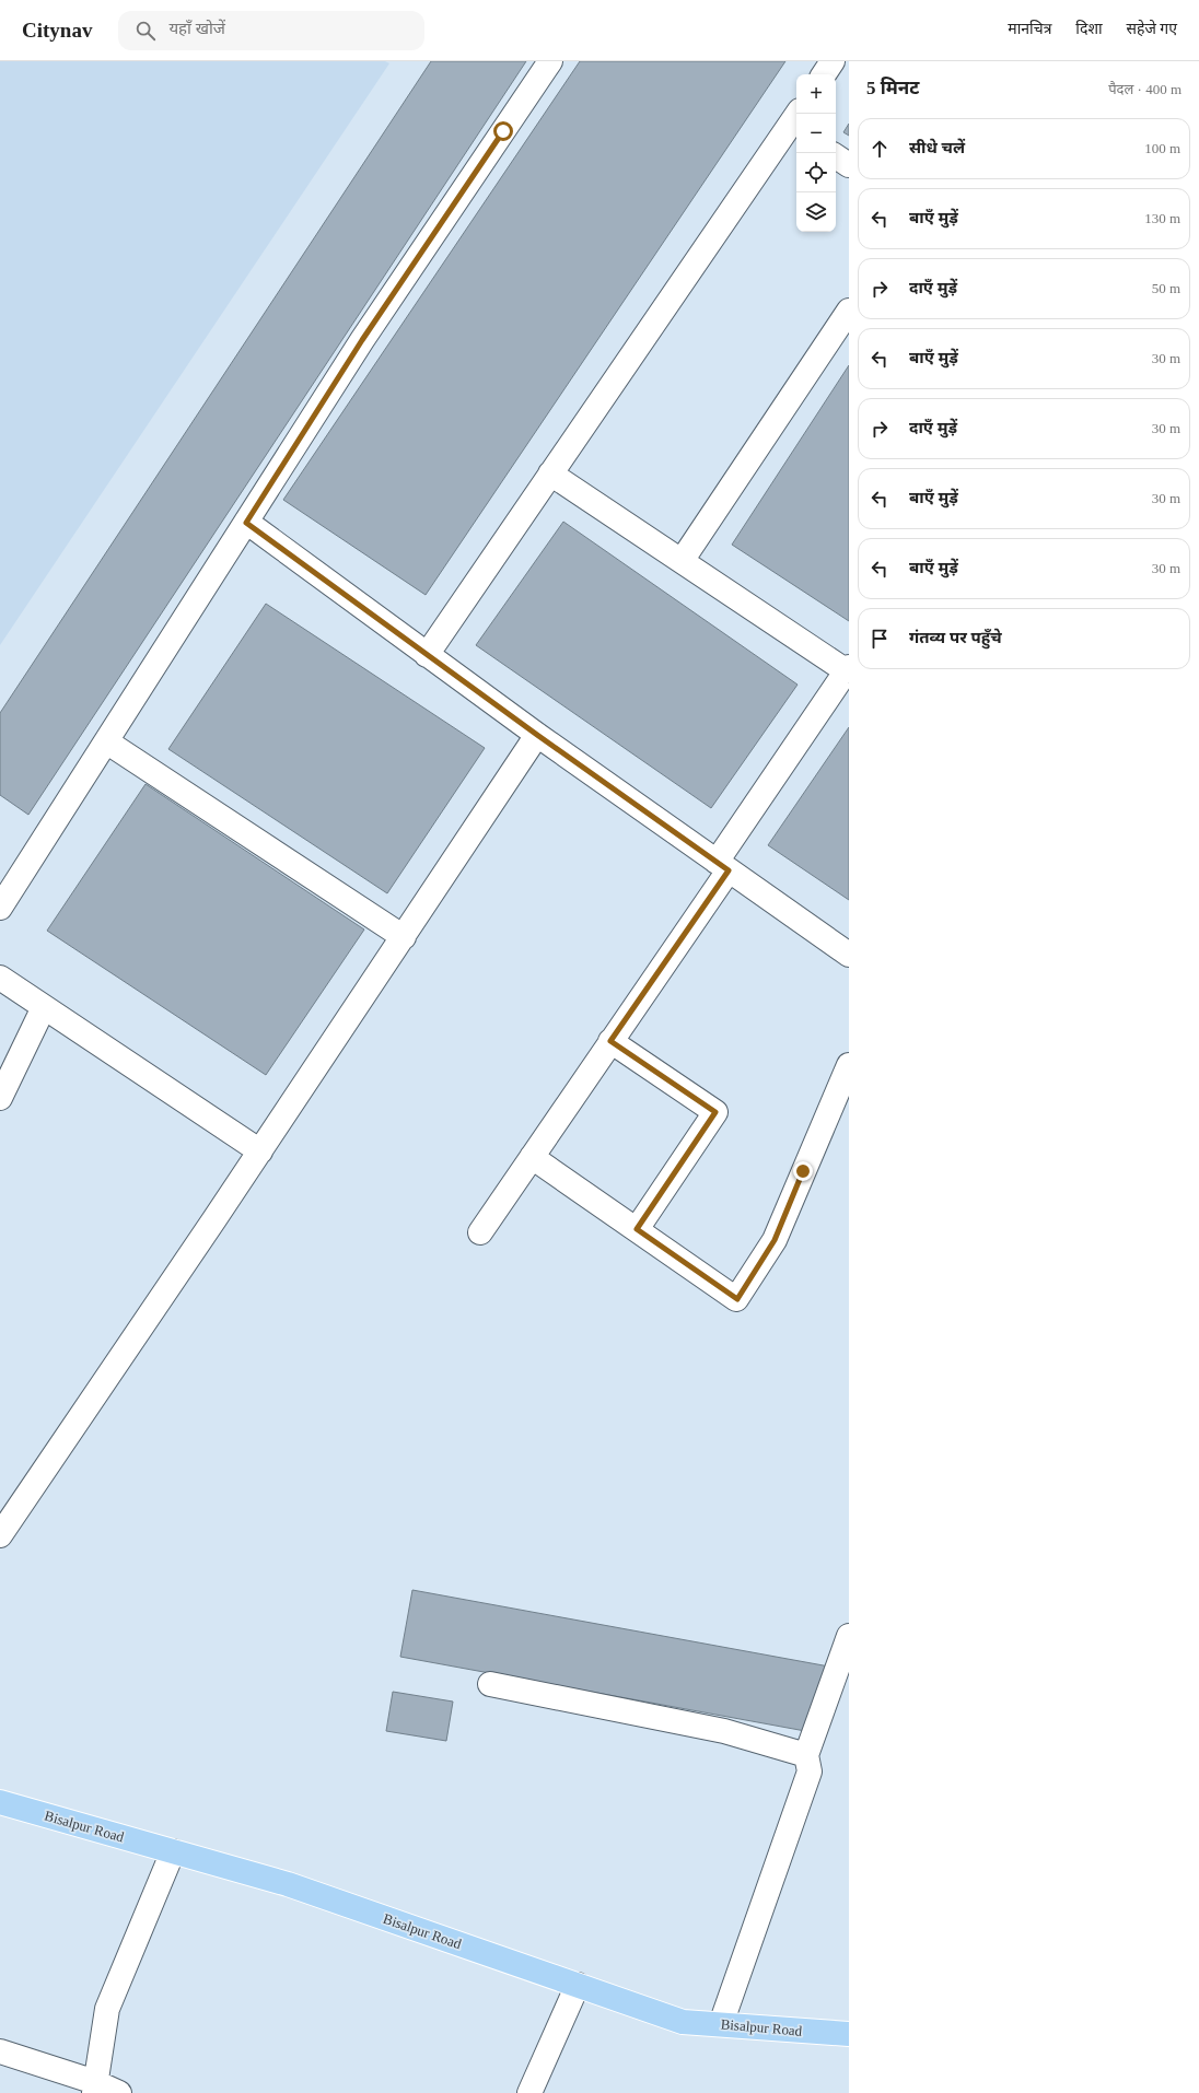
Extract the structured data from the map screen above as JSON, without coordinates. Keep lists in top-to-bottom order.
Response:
{
  "streets": {
    "main road": ["Bisalpur Road"]
  },
  "page": {
    "header": "Citynav",
    "search": "यहाँ खोजें",
    "nav": ["मानचित्र", "दिशा", "सहेजे गए"],
    "heading": ["5 मिनट", "पैदल · 400 m"],
    "map_buttons": ["+", "−"],
    "list": [
      ["सीधे चलें", "100 m"],
      ["बाएँ मुड़ें", "130 m"],
      ["दाएँ मुड़ें", "50 m"],
      ["बाएँ मुड़ें", "30 m"],
      ["दाएँ मुड़ें", "30 m"],
      ["बाएँ मुड़ें", "30 m"],
      ["बाएँ मुड़ें", "30 m"],
      "गंतव्य पर पहुँचे"
    ]
  }
}
